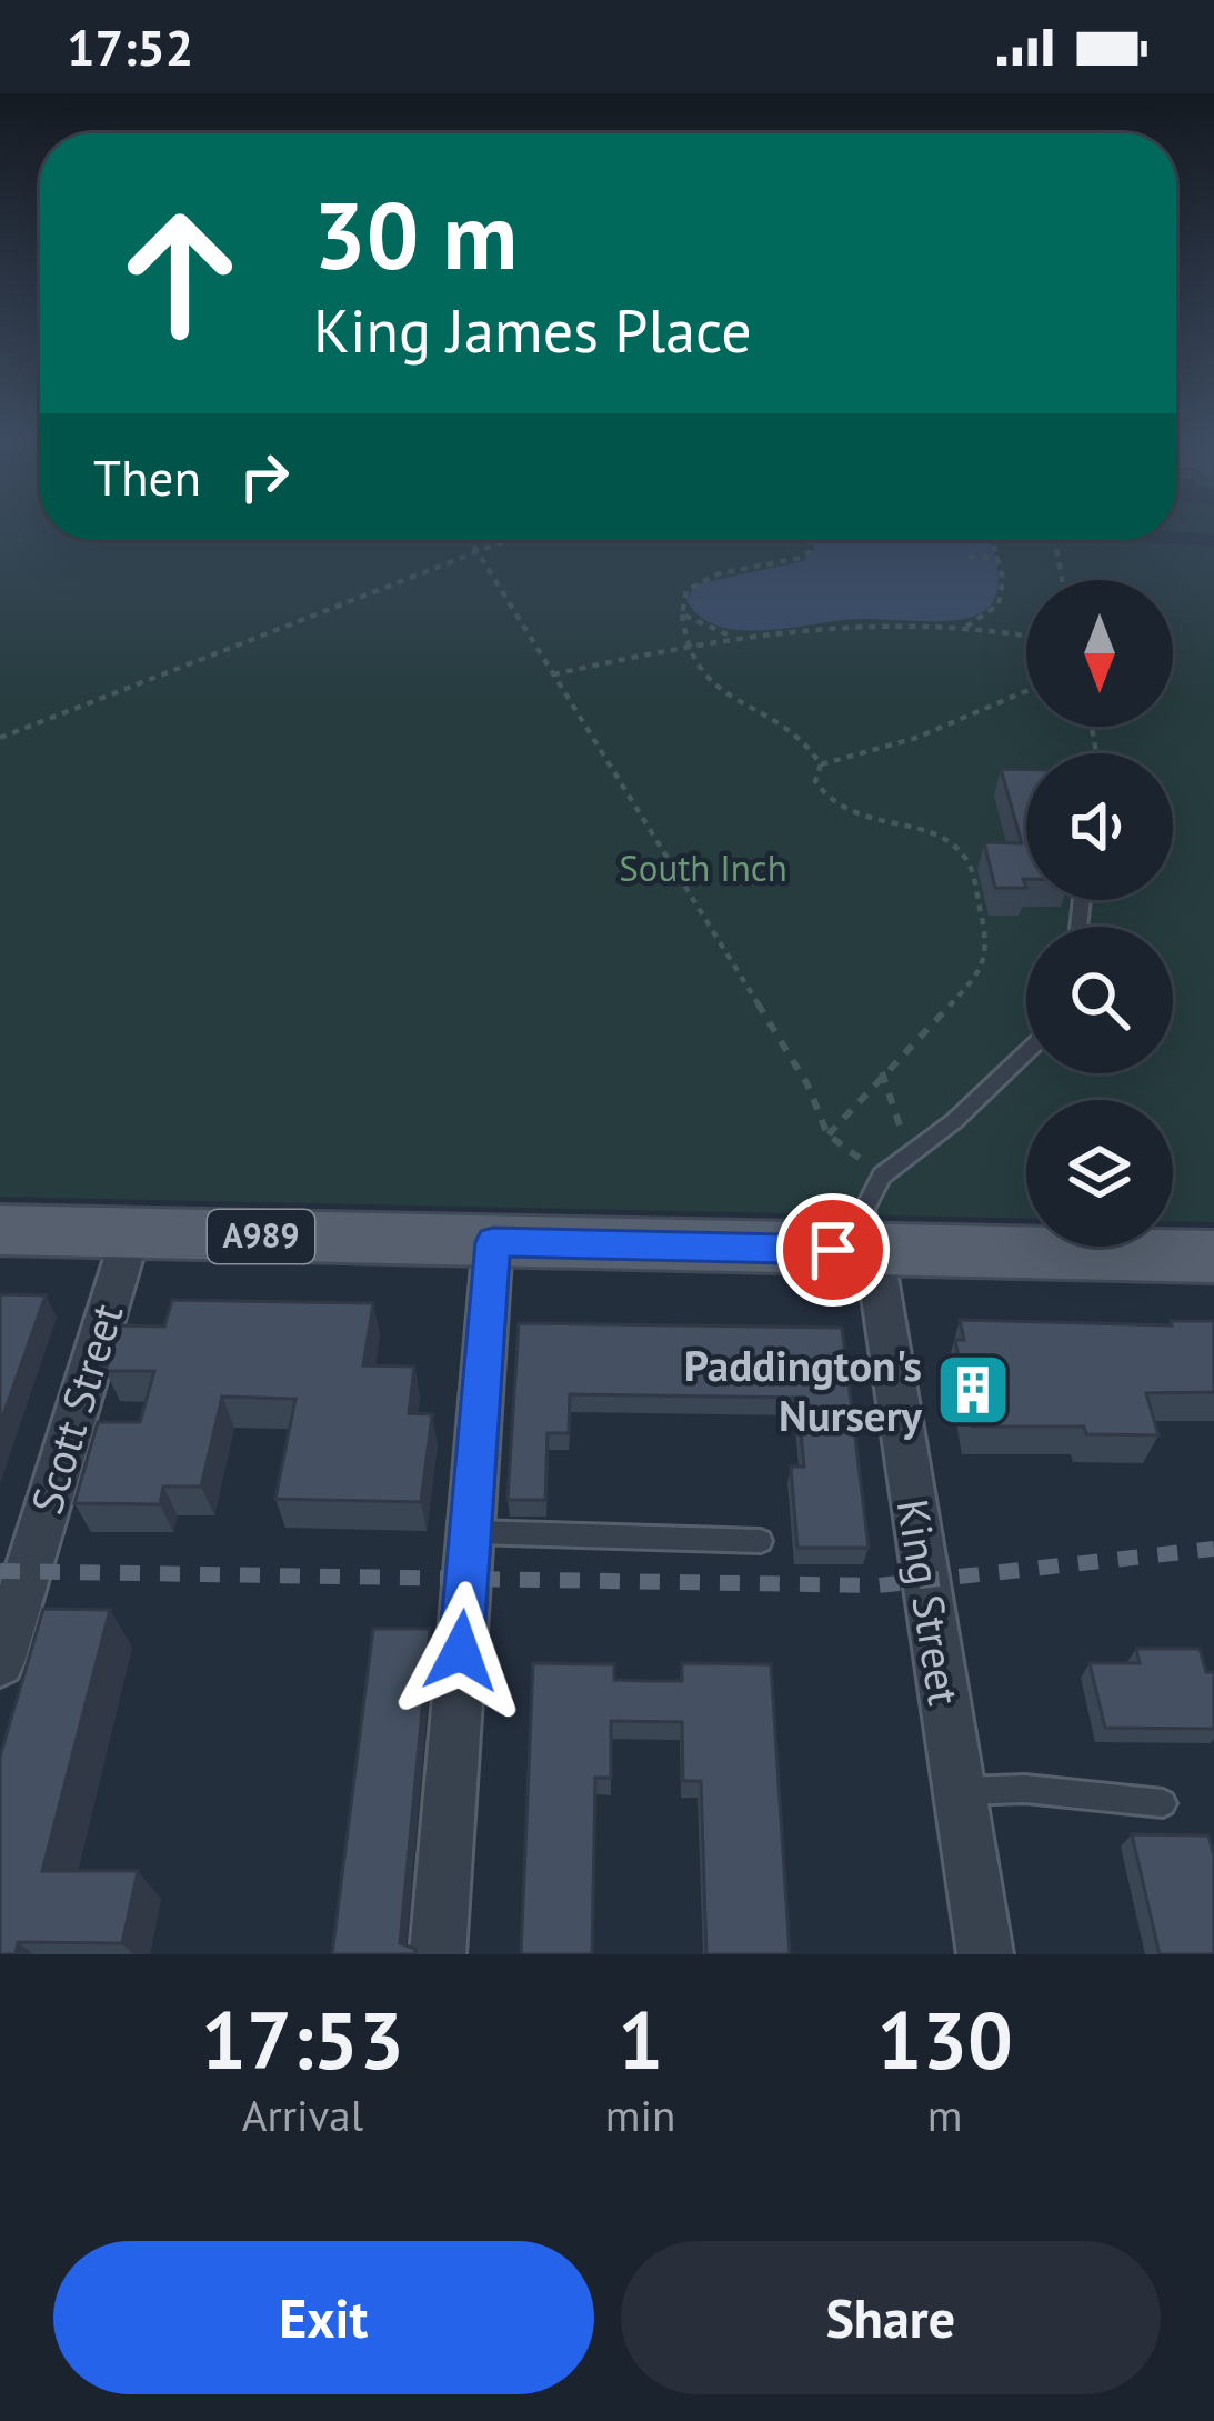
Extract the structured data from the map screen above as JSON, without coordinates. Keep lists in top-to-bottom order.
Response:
{
  "streets": {
    "main road": ["A989"],
    "street": ["Scott Street", "King Street"]
  },
  "crossings": [
    ["A989", "Scott Street"],
    ["A989", "King Street"]
  ],
  "parks": ["South Inch"],
  "places": {
    "building": ["Paddington's Nursery"]
  },
  "north": "bottom",
  "page": {
    "status": "17:52",
    "turn": ["30 m", "King James Place"],
    "then": "Then",
    "eta": [
      "17:53",
      "Arrival",
      "1",
      "min",
      "130",
      "m"
    ],
    "buttons": ["Exit", "Share"]
  }
}
